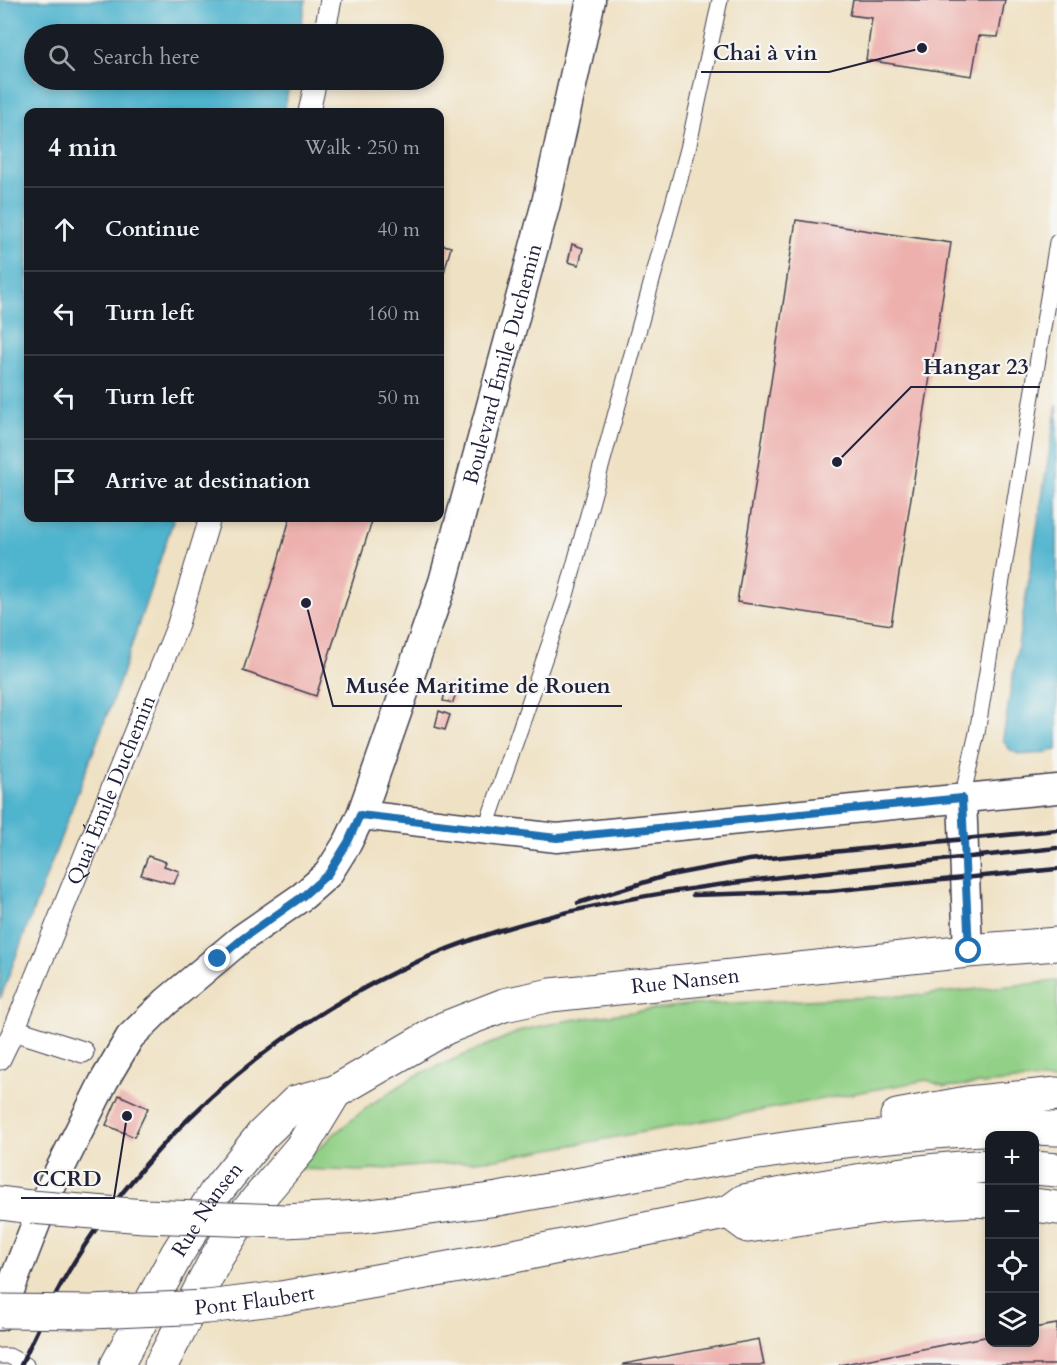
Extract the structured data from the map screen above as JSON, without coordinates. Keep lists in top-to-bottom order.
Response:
{
  "streets": {
    "main road": ["Rue Nansen", "Pont Flaubert"],
    "street": ["Boulevard Émile Duchemin", "Quai Émile Duchemin"]
  },
  "places": [
    "Chai à vin",
    "Hangar 23",
    "Musée Maritime de Rouen",
    "CCRD"
  ],
  "page": {
    "search": "Search here",
    "heading": ["4 min", "Walk · 250 m"],
    "list": [
      ["Continue", "40 m"],
      ["Turn left", "160 m"],
      ["Turn left", "50 m"],
      "Arrive at destination"
    ],
    "map_buttons": ["+", "−"]
  }
}
